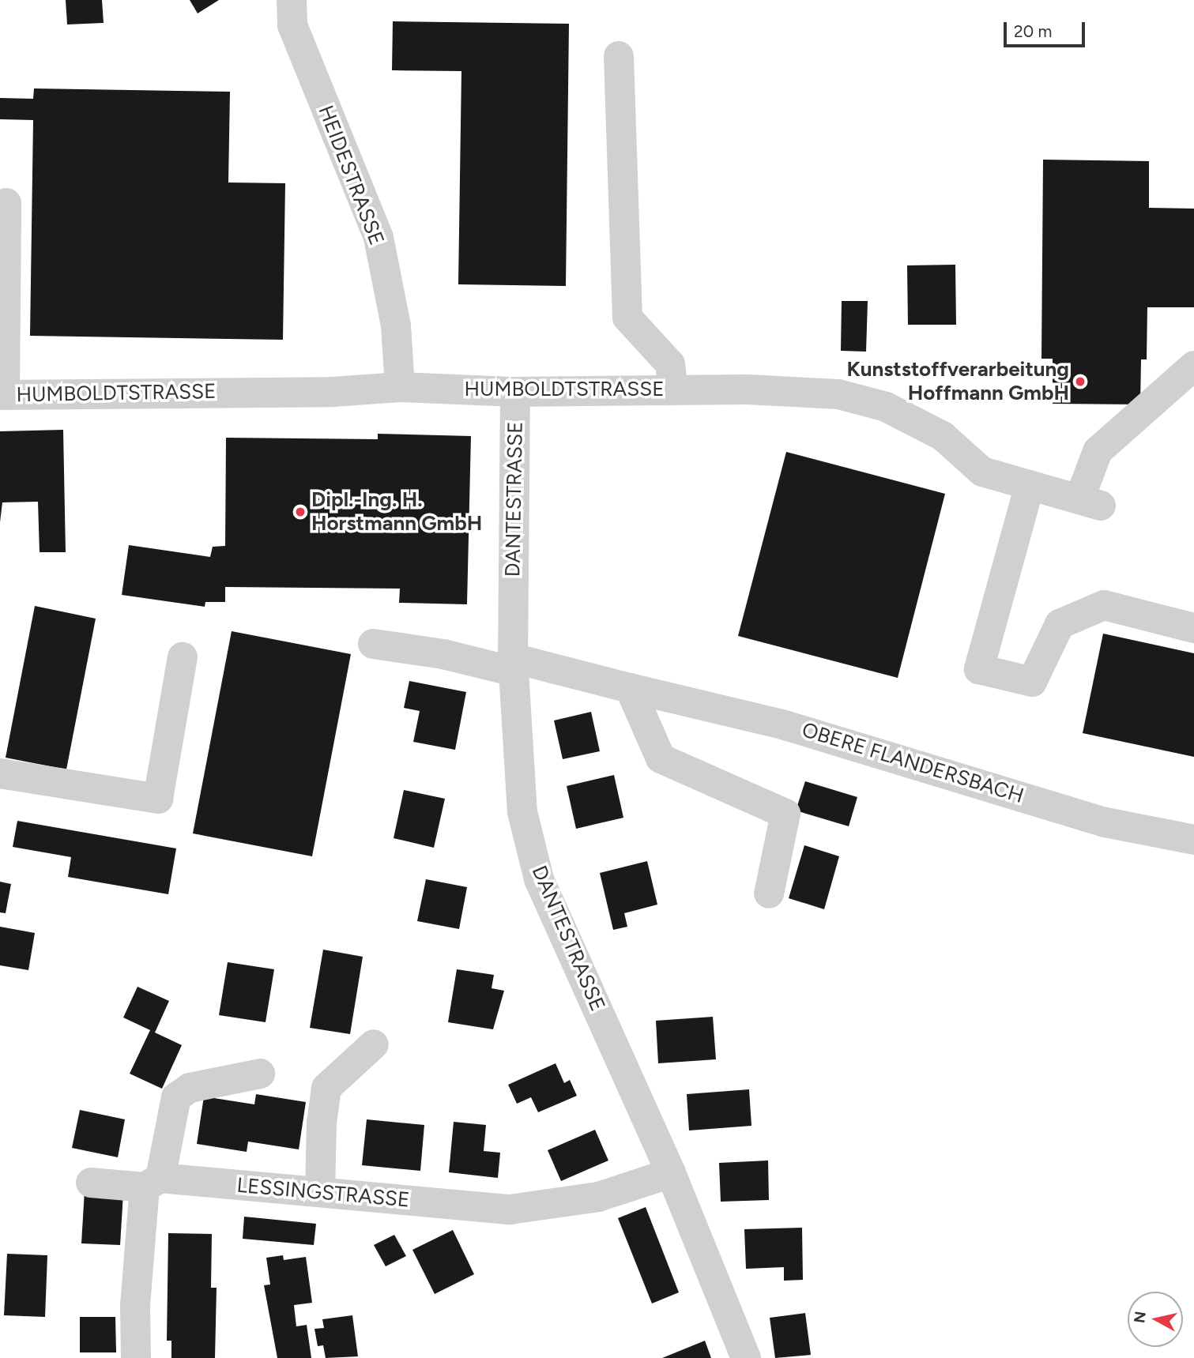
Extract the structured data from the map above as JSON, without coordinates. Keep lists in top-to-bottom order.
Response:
{
  "streets": {
    "street": [
      "HEIDESTRASSE",
      "HUMBOLDTSTRASSE",
      "DANTESTRASSE",
      "OBERE FLANDERSBACH",
      "LESSINGSTRASSE"
    ]
  },
  "crossings": [
    ["HEIDESTRASSE", "HUMBOLDTSTRASSE"],
    ["HUMBOLDTSTRASSE", "DANTESTRASSE"],
    ["DANTESTRASSE", "LESSINGSTRASSE"]
  ],
  "places": ["Kunststoffverarbeitung Hoffmann GmbH", "Dipl.-Ing. H. Horstmann GmbH"],
  "scale_bar": "20 m",
  "north": "left"
}
